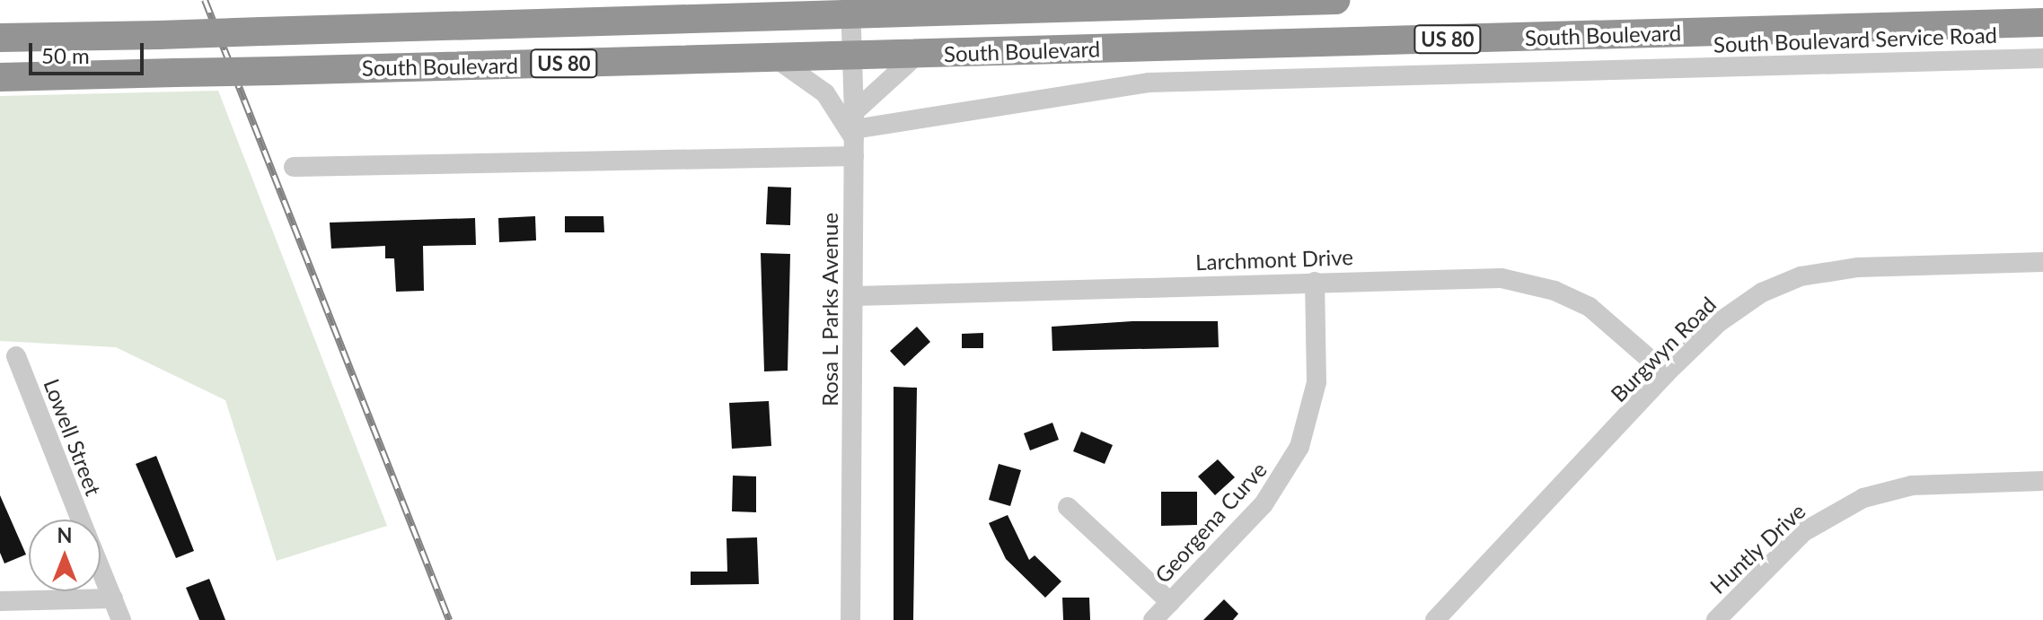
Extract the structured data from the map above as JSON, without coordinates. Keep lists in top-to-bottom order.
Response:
{
  "streets": {
    "highway": ["South Boulevard", "US 80"],
    "street": [
      "South Boulevard Service Road",
      "Larchmont Drive",
      "Rosa L Parks Avenue",
      "Burgwyn Road",
      "Lowell Street",
      "Georgena Curve",
      "Huntly Drive"
    ]
  },
  "crossings": [
    ["South Boulevard", "Rosa L Parks Avenue"],
    ["South Boulevard Service Road", "Rosa L Parks Avenue"],
    ["Larchmont Drive", "Rosa L Parks Avenue"],
    ["Larchmont Drive", "Burgwyn Road"],
    ["Larchmont Drive", "Georgena Curve"]
  ],
  "scale_bar": "50 m",
  "north": "top"
}
